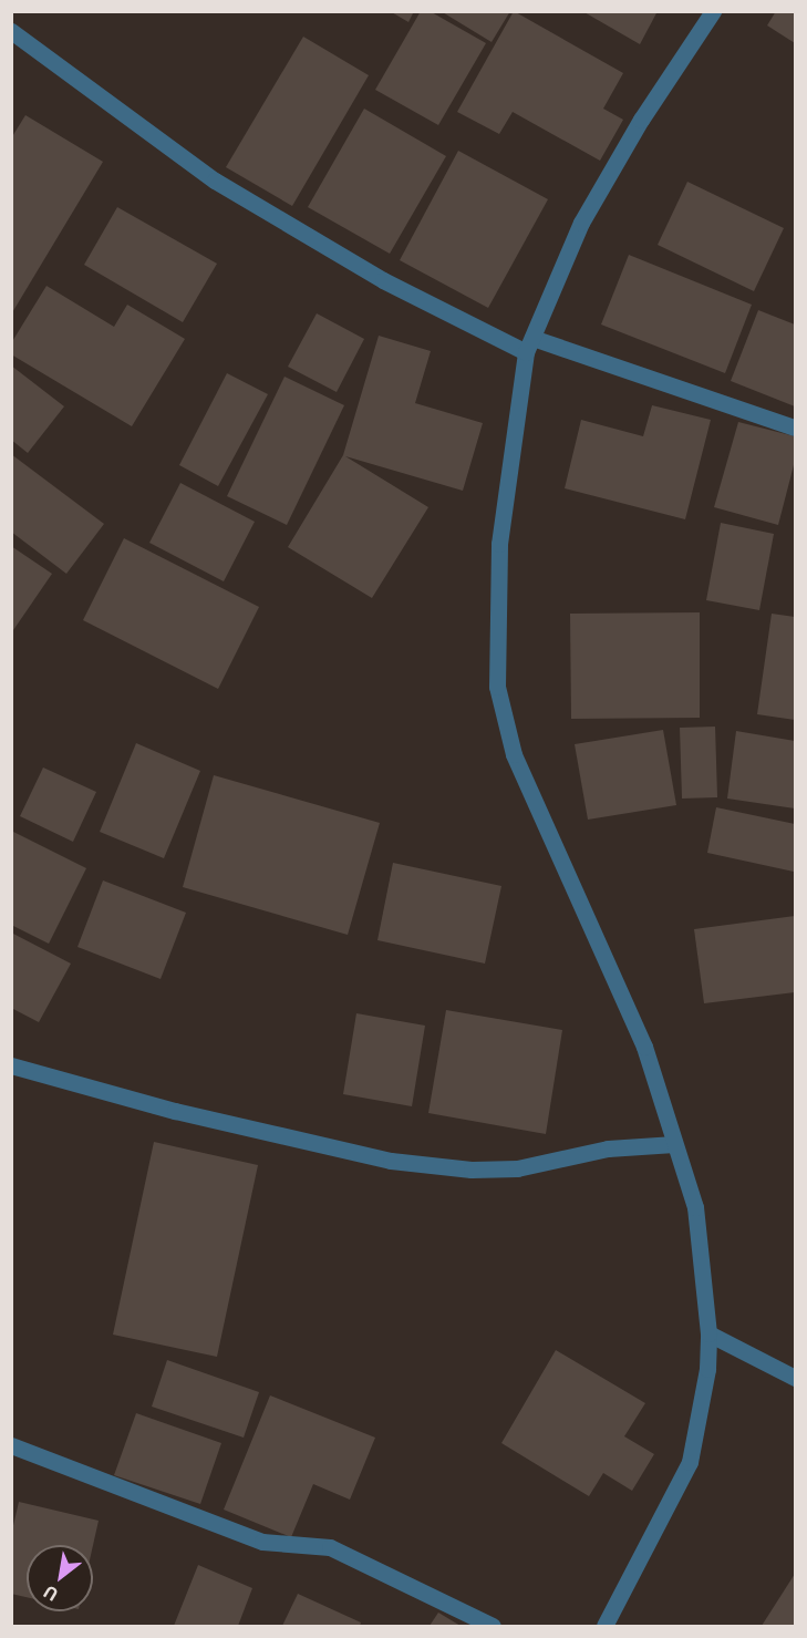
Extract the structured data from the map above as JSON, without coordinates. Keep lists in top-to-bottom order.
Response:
{
  "north": "bottom left"
}
